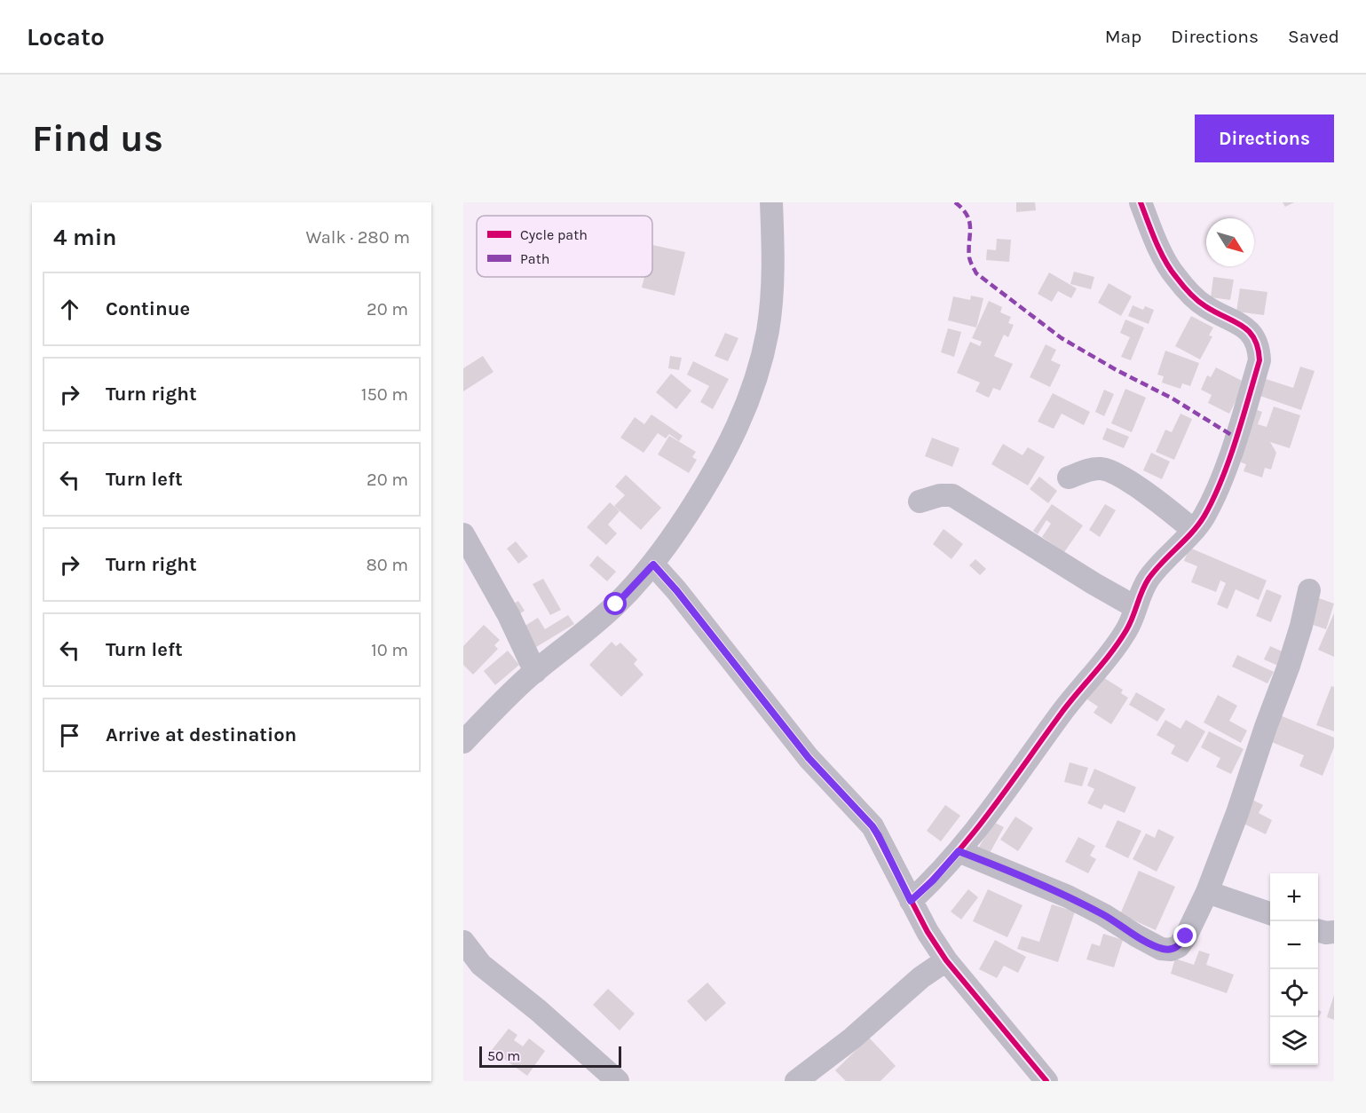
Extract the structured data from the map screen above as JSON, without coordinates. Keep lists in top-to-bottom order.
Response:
{
  "legend": ["Cycle path", "Path"],
  "scale_bar": "50 m",
  "north": "bottom right",
  "page": {
    "header": "Locato",
    "nav": ["Map", "Directions", "Saved"],
    "buttons": "Directions",
    "title": "Find us",
    "heading": ["4 min", "Walk · 280 m"],
    "list": [
      ["Continue", "20 m"],
      ["Turn right", "150 m"],
      ["Turn left", "20 m"],
      ["Turn right", "80 m"],
      ["Turn left", "10 m"],
      "Arrive at destination"
    ],
    "map_buttons": ["+", "−"],
    "scale": "50 m"
  }
}
